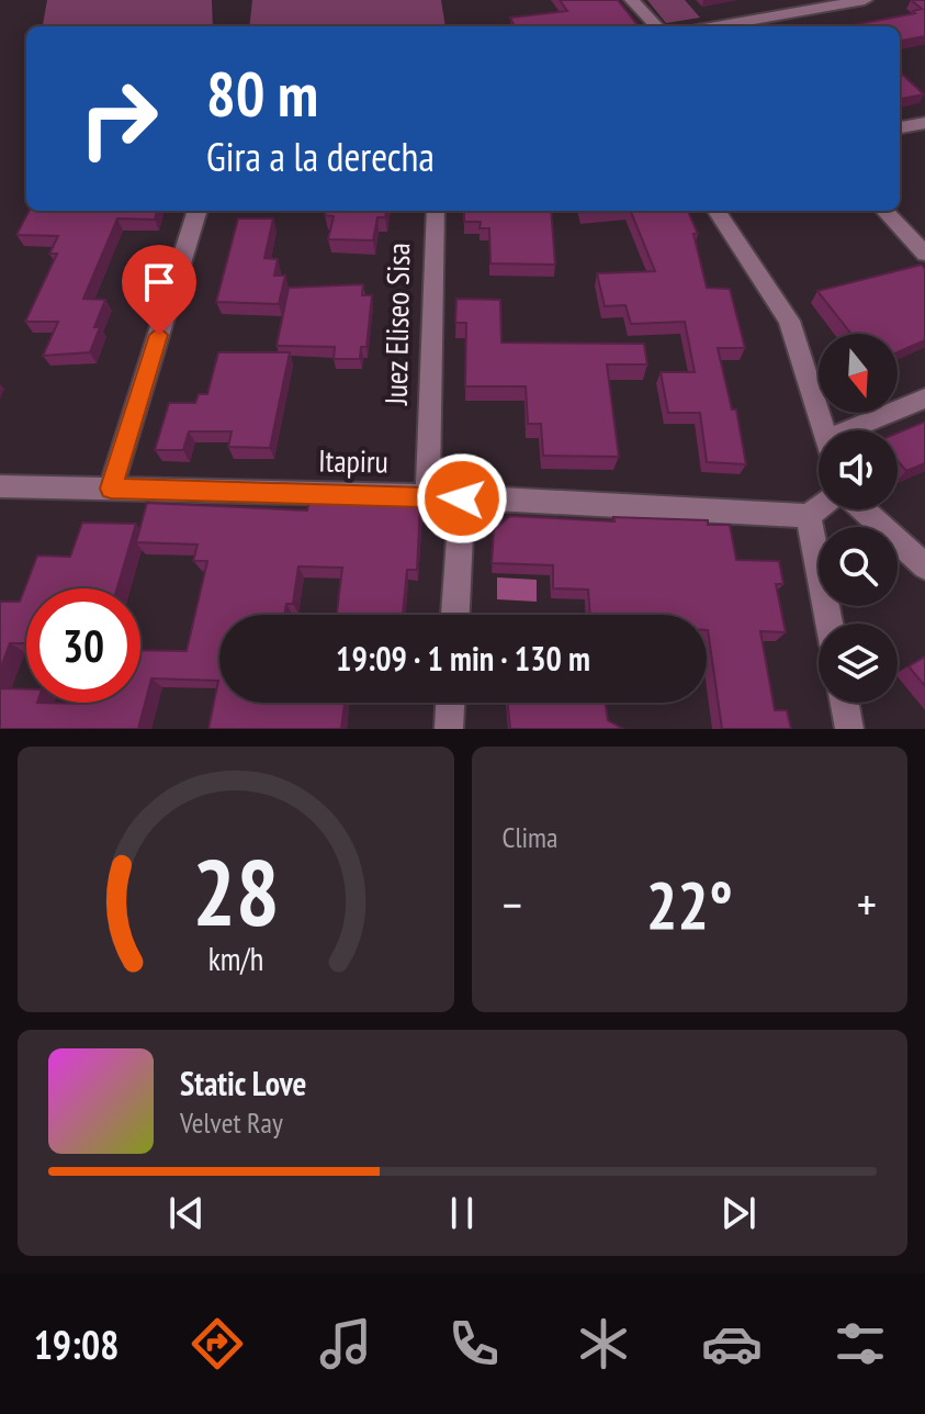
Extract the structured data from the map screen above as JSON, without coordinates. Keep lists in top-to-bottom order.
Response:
{
  "streets": {
    "street": ["Juez Eliseo Sisa", "Itapiru"]
  },
  "crossings": [
    ["Juez Eliseo Sisa", "Itapiru"]
  ],
  "north": "bottom",
  "page": {
    "turn": ["80 m", "Gira a la derecha"],
    "limit": "30",
    "trip": "19:09 · 1 min · 130 m",
    "tile": "Clima",
    "heat": ["−", "22°", "+"],
    "song": ["Static Love", "Velvet Ray"],
    "tabs": "19:08",
    "gauge": ["28", "km/h"]
  }
}
